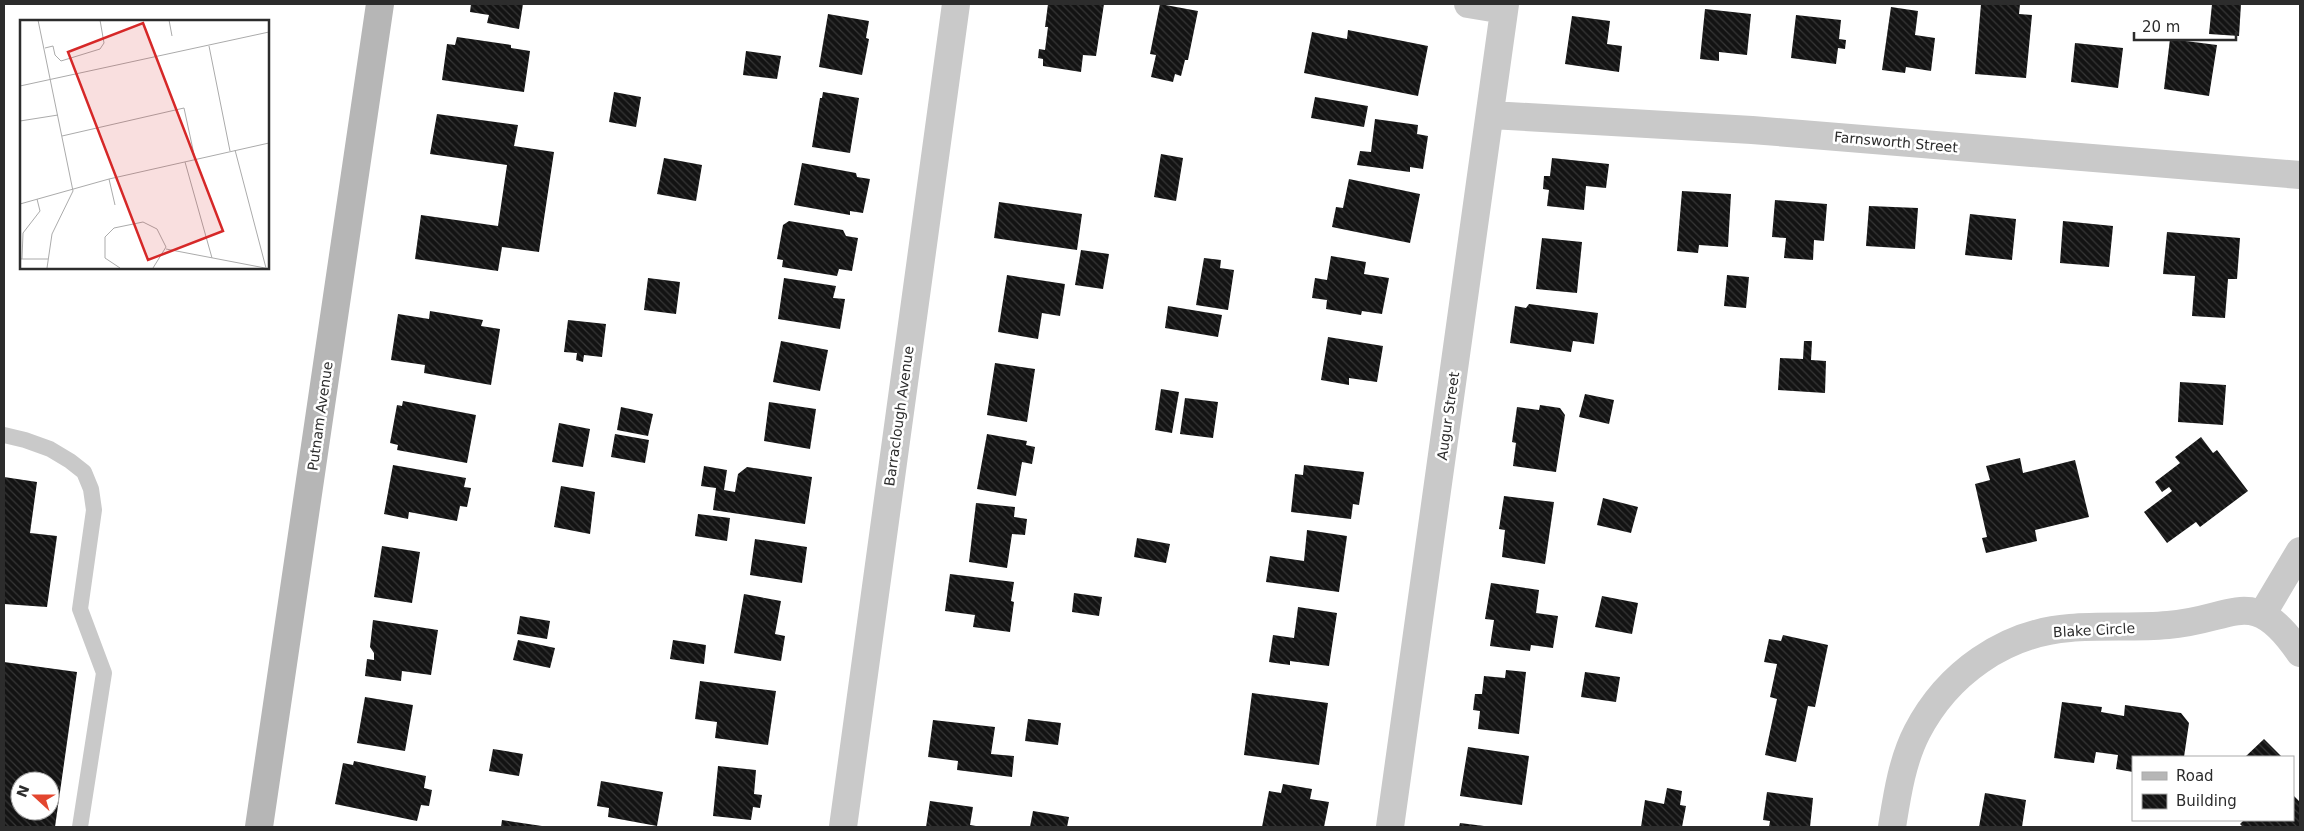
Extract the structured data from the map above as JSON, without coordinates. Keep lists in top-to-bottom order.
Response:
{
  "streets": {
    "main road": ["Putnam Avenue"],
    "street": [
      "Farnsworth Street",
      "Barraclough Avenue",
      "Augur Street",
      "Blake Circle"
    ]
  },
  "crossings": [
    ["Farnsworth Street", "Augur Street"]
  ],
  "legend": ["Road", "Building"],
  "scale_bar": "20 m",
  "north": "left"
}
